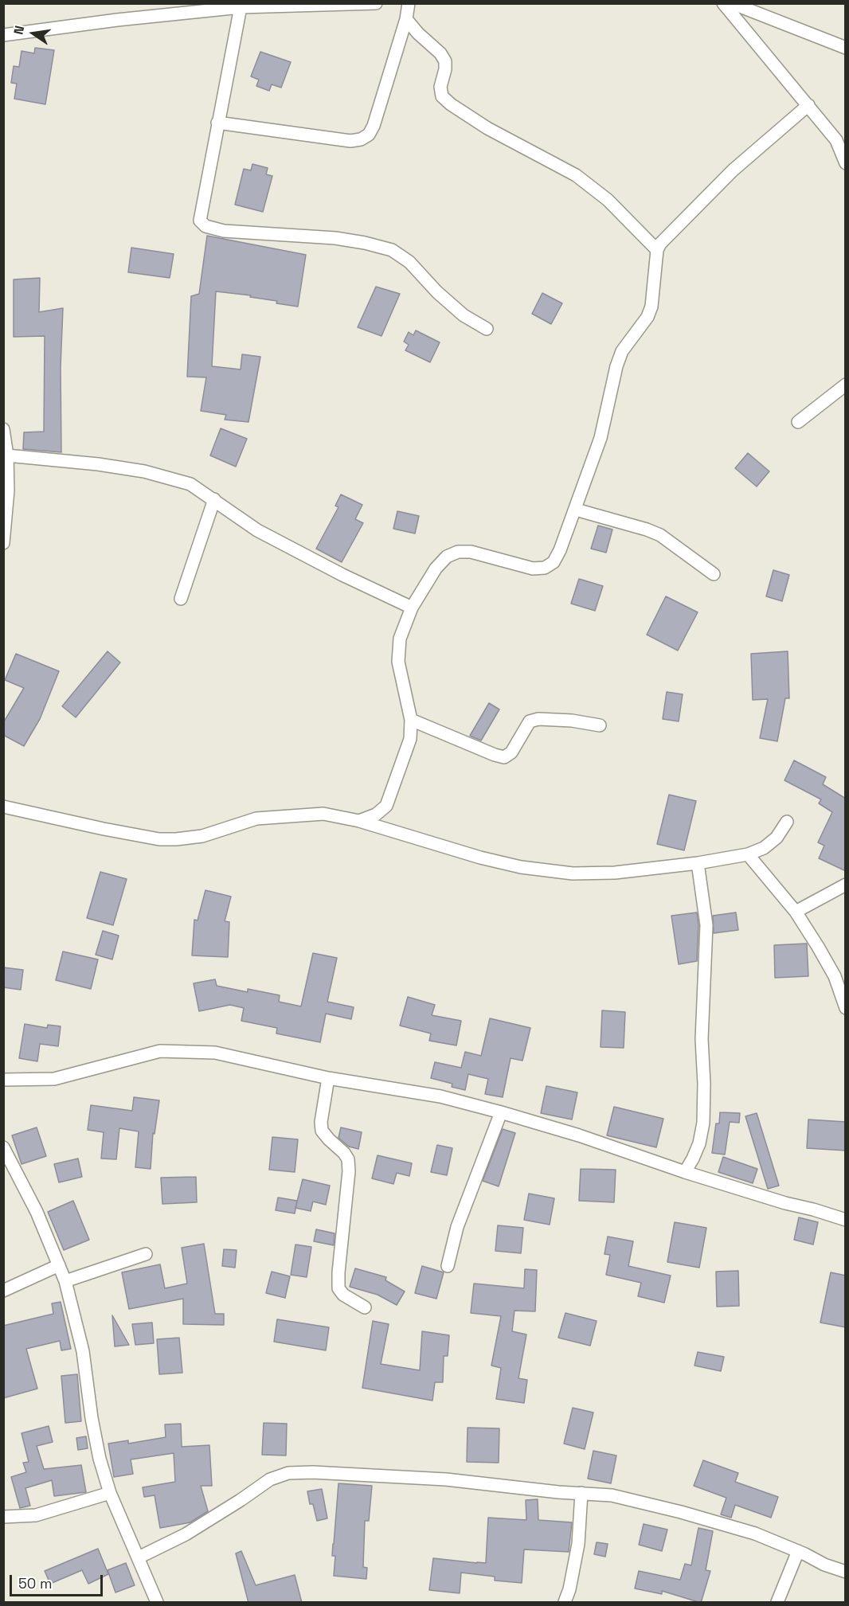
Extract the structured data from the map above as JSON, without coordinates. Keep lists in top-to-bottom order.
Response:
{
  "scale_bar": "50 m",
  "north": "left"
}
